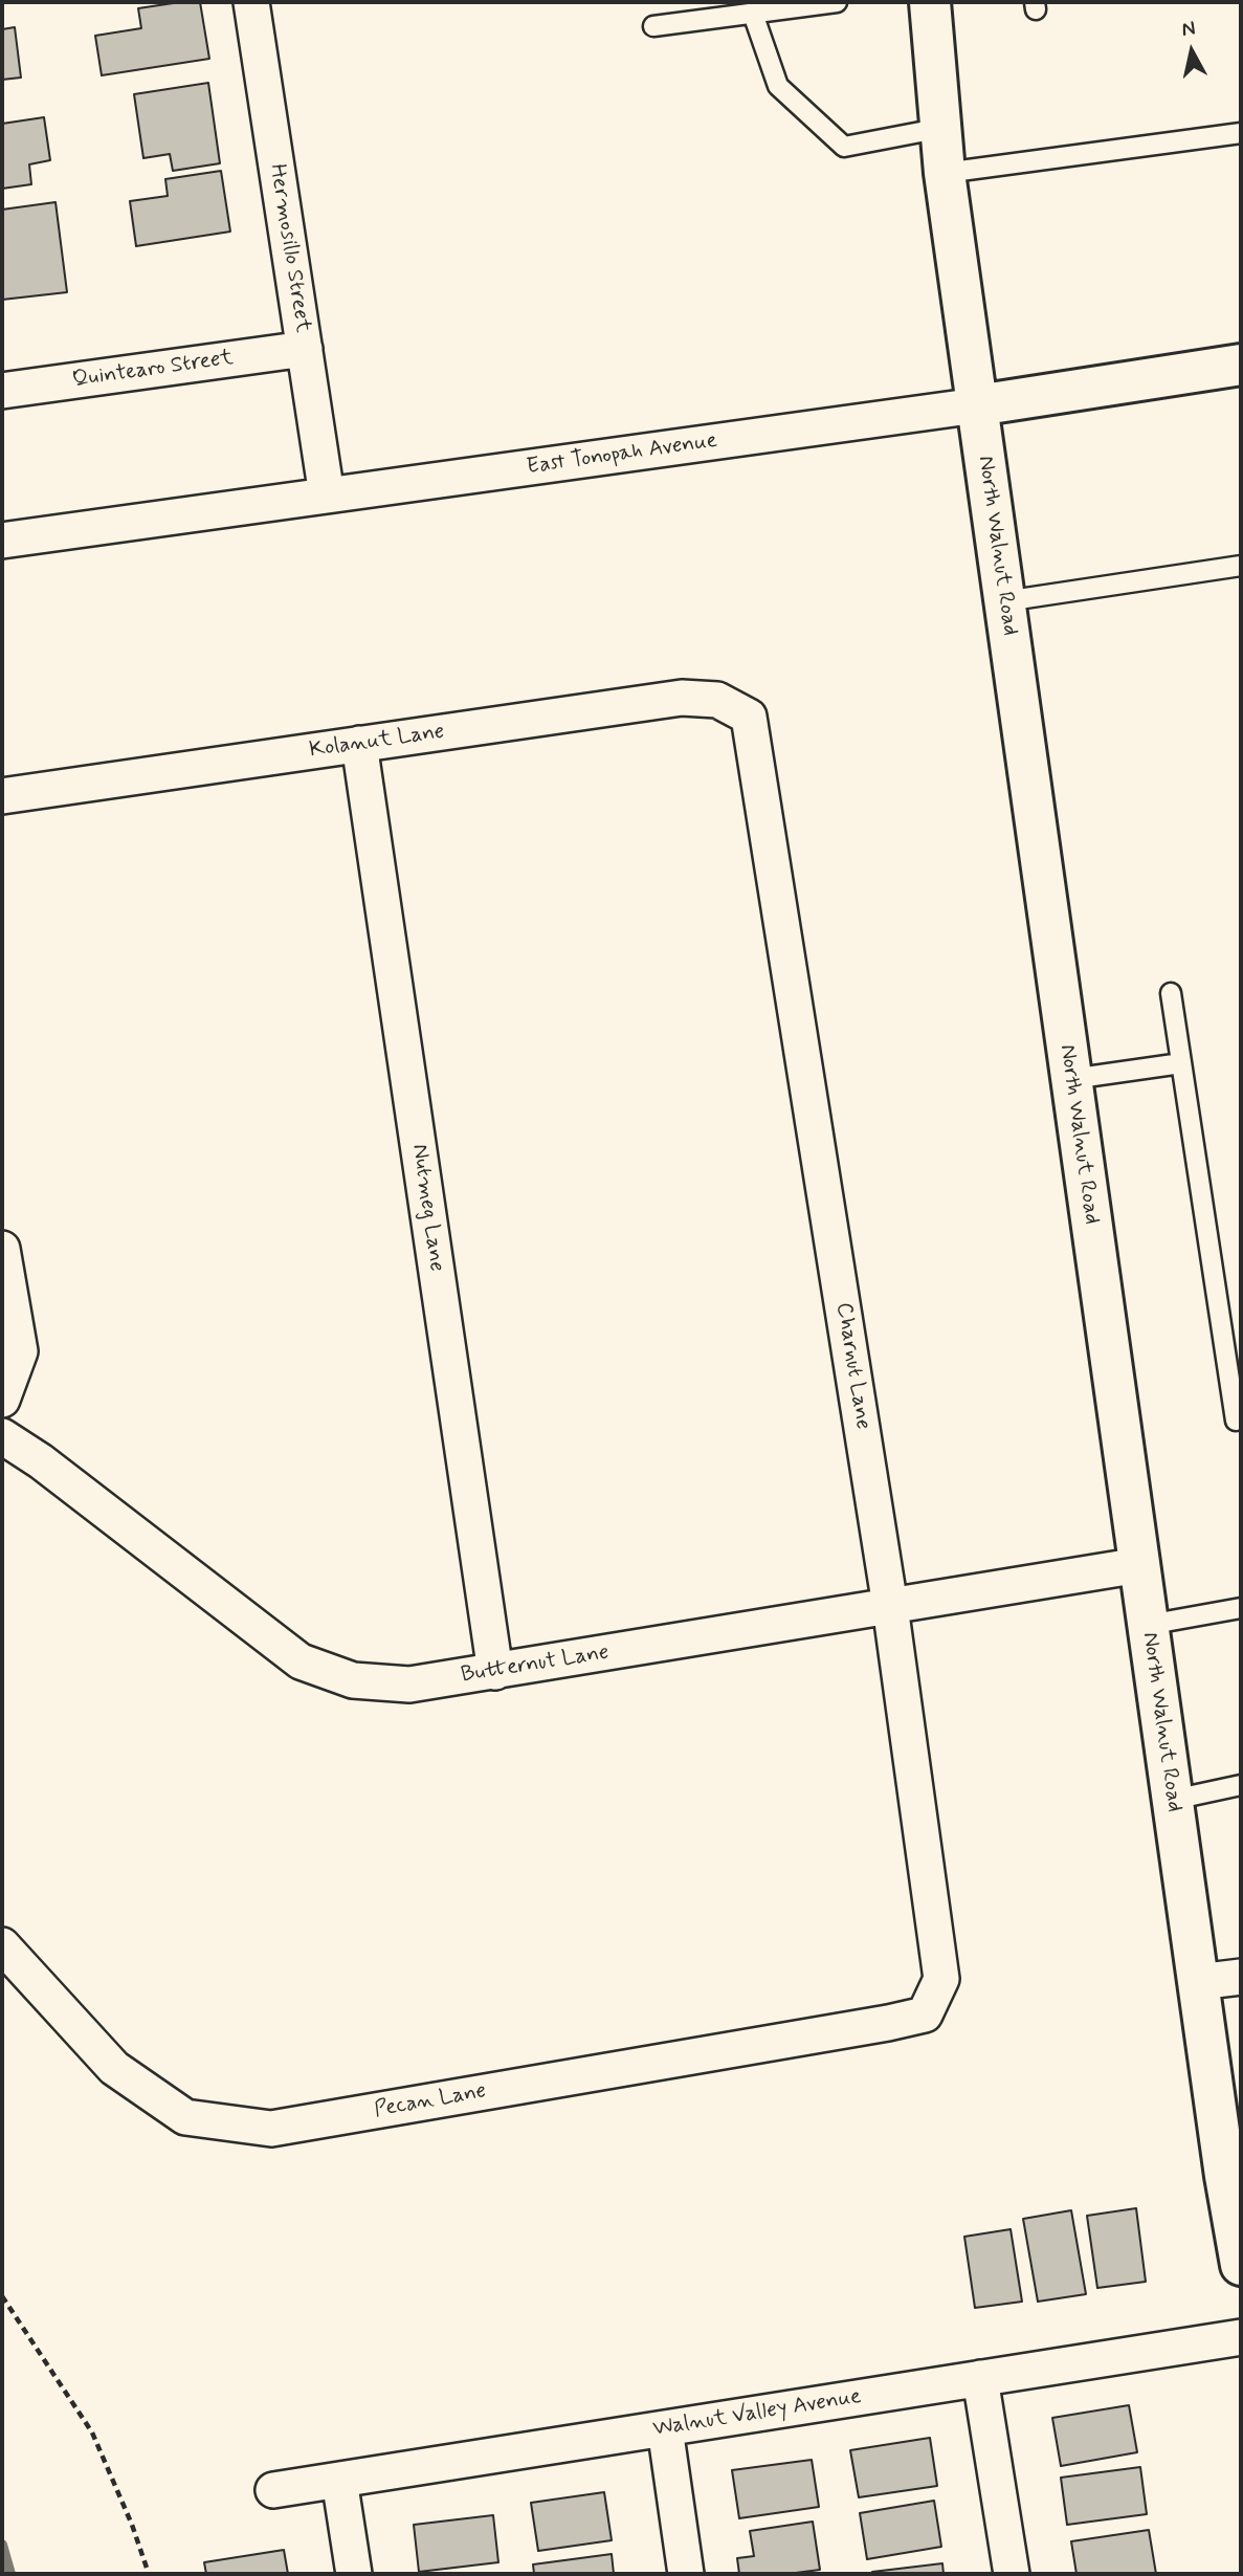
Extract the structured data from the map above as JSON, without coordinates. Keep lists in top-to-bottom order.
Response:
{
  "streets": {
    "street": [
      "Hermosillo Street",
      "Quintearo Street",
      "East Tonopah Avenue",
      "North Walnut Road",
      "Kolanut Lane",
      "Nutmeg Lane",
      "Charnut Lane",
      "Butternut Lane",
      "Pecan Lane",
      "Walnut Valley Avenue"
    ]
  },
  "crossings": [
    ["Hermosillo Street", "Quintearo Street"],
    ["Hermosillo Street", "East Tonopah Avenue"],
    ["East Tonopah Avenue", "North Walnut Road"],
    ["North Walnut Road", "Butternut Lane"],
    ["Kolanut Lane", "Nutmeg Lane"],
    ["Kolanut Lane", "Charnut Lane"],
    ["Nutmeg Lane", "Butternut Lane"],
    ["Charnut Lane", "Butternut Lane"],
    ["Charnut Lane", "Pecan Lane"]
  ],
  "north": "top"
}
